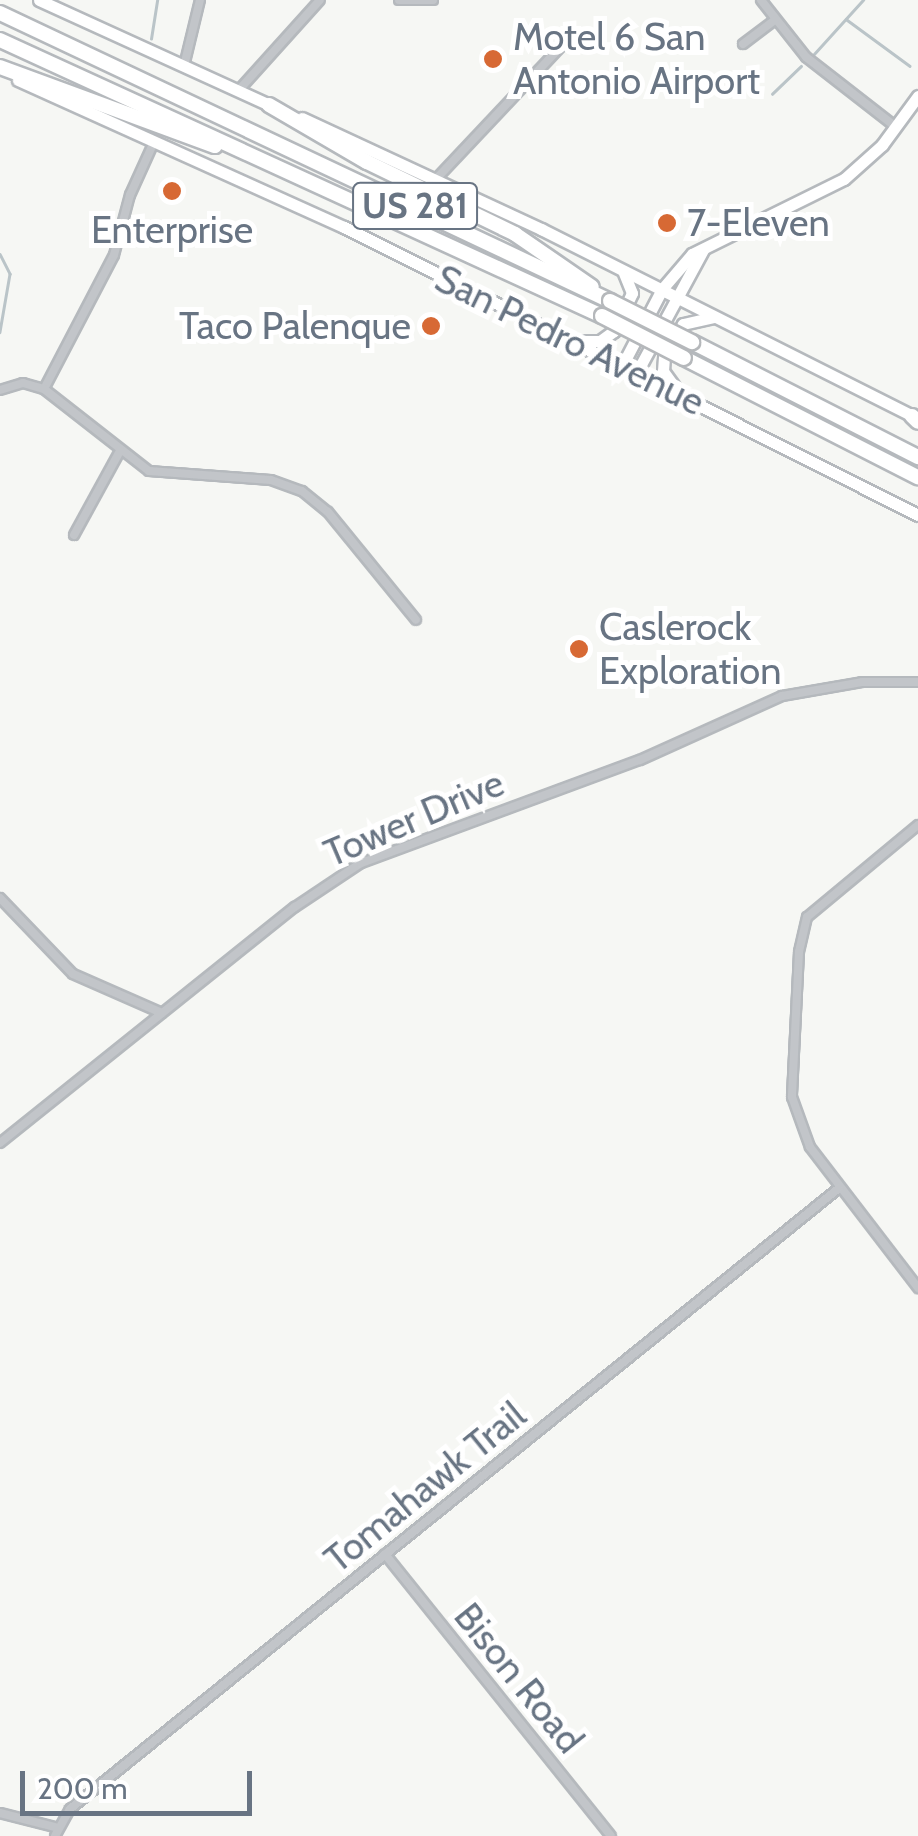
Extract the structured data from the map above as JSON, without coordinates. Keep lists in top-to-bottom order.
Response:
{
  "streets": {
    "highway": ["US 281"],
    "main road": ["San Pedro Avenue"],
    "street": ["Tower Drive", "Tomahawk Trail", "Bison Road"]
  },
  "crossings": [
    ["Tomahawk Trail", "Bison Road"]
  ],
  "places": [
    "Motel 6 San Antonio Airport",
    "Enterprise",
    "7-Eleven",
    "Taco Palenque",
    "Caslerock Exploration"
  ],
  "scale_bar": "200 m"
}
